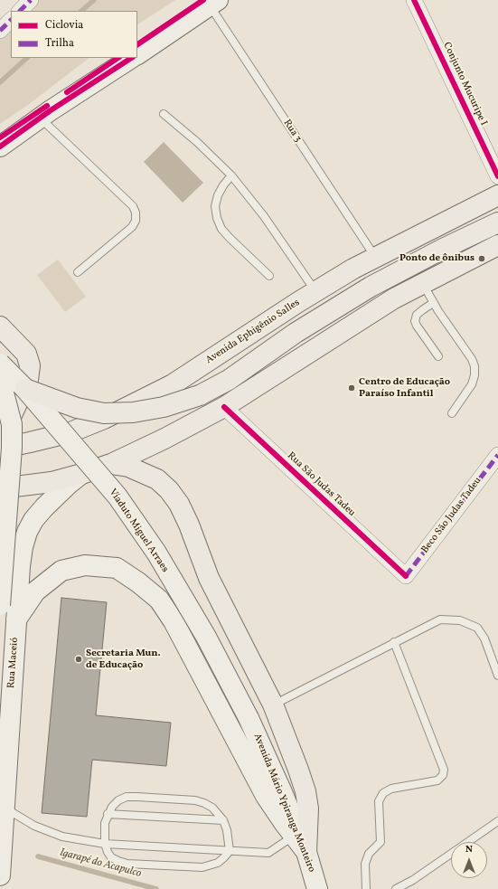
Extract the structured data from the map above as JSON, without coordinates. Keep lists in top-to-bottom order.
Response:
{
  "streets": {
    "main road": [
      "Avenida Ephigênio Salles",
      "Viaduto Miguel Arraes",
      "Rua Maceió",
      "Avenida Mário Ypiranga Monteiro"
    ],
    "street": ["Conjunto Mucuripe I", "Rua São Judas Tadeu", "Beco São Judas Tadeu"],
    "lane": ["Rua 3"]
  },
  "crossings": [
    ["Rua 3", "Avenida Ephigênio Salles"],
    ["Rua São Judas Tadeu", "Beco São Judas Tadeu"],
    ["Viaduto Miguel Arraes", "Avenida Mário Ypiranga Monteiro"]
  ],
  "water": ["Igarapé do Acapulco"],
  "places": ["Ponto de ônibus", "Centro de Educação Paraíso Infantil", "Secretaria Mun. de Educação"],
  "legend": ["Ciclovia", "Trilha"],
  "north": "top"
}
